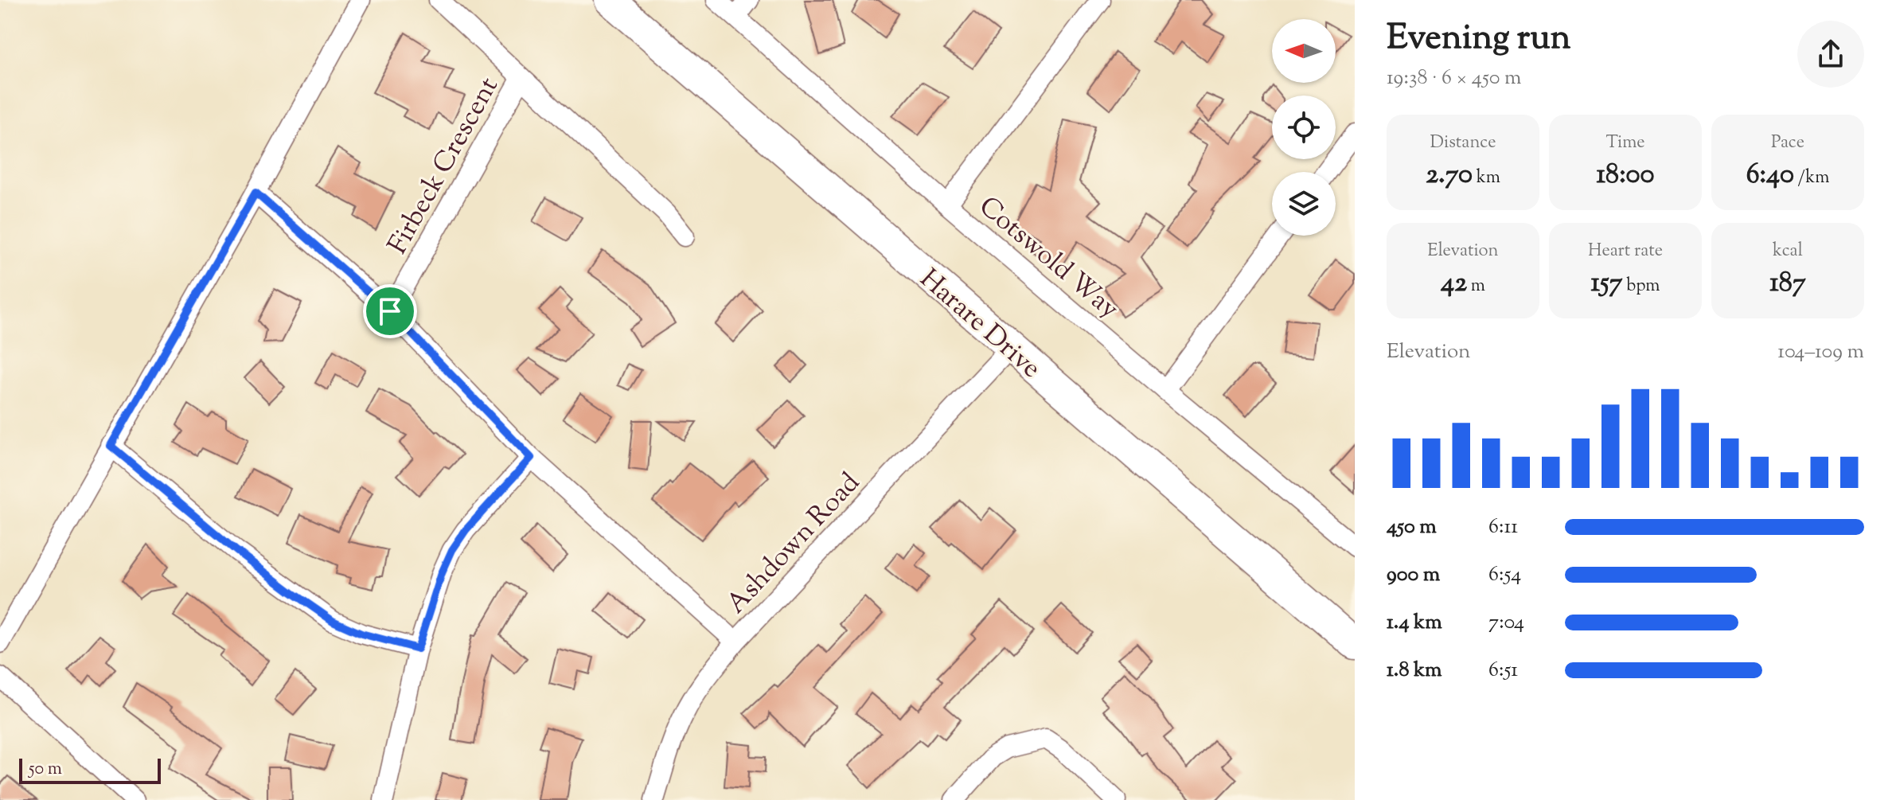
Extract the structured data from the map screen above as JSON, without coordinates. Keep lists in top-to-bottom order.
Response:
{
  "streets": {
    "main road": ["Harare Drive"],
    "street": ["Firbeck Crescent", "Cotswold Way", "Ashdown Road"]
  },
  "crossings": [
    ["Harare Drive", "Ashdown Road"]
  ],
  "scale_bar": "50 m",
  "north": "left",
  "page": {
    "heading": ["Evening run", "19:38 · 6 × 450 m"],
    "stats": [
      ["Distance", "2.70 km"],
      ["Time", "18:00"],
      ["Pace", "6:40 /km"],
      ["Elevation", "42 m"],
      ["Heart rate", "157 bpm"],
      ["kcal", "187"]
    ],
    "chart": ["Elevation", "104–109 m"],
    "list": [
      {
        "name": "450 m",
        "note": "6:11"
      },
      {
        "name": "900 m",
        "note": "6:54"
      },
      {
        "name": "1.4 km",
        "note": "7:04"
      },
      {
        "name": "1.8 km",
        "note": "6:51"
      }
    ],
    "scale": "50 m"
  }
}
